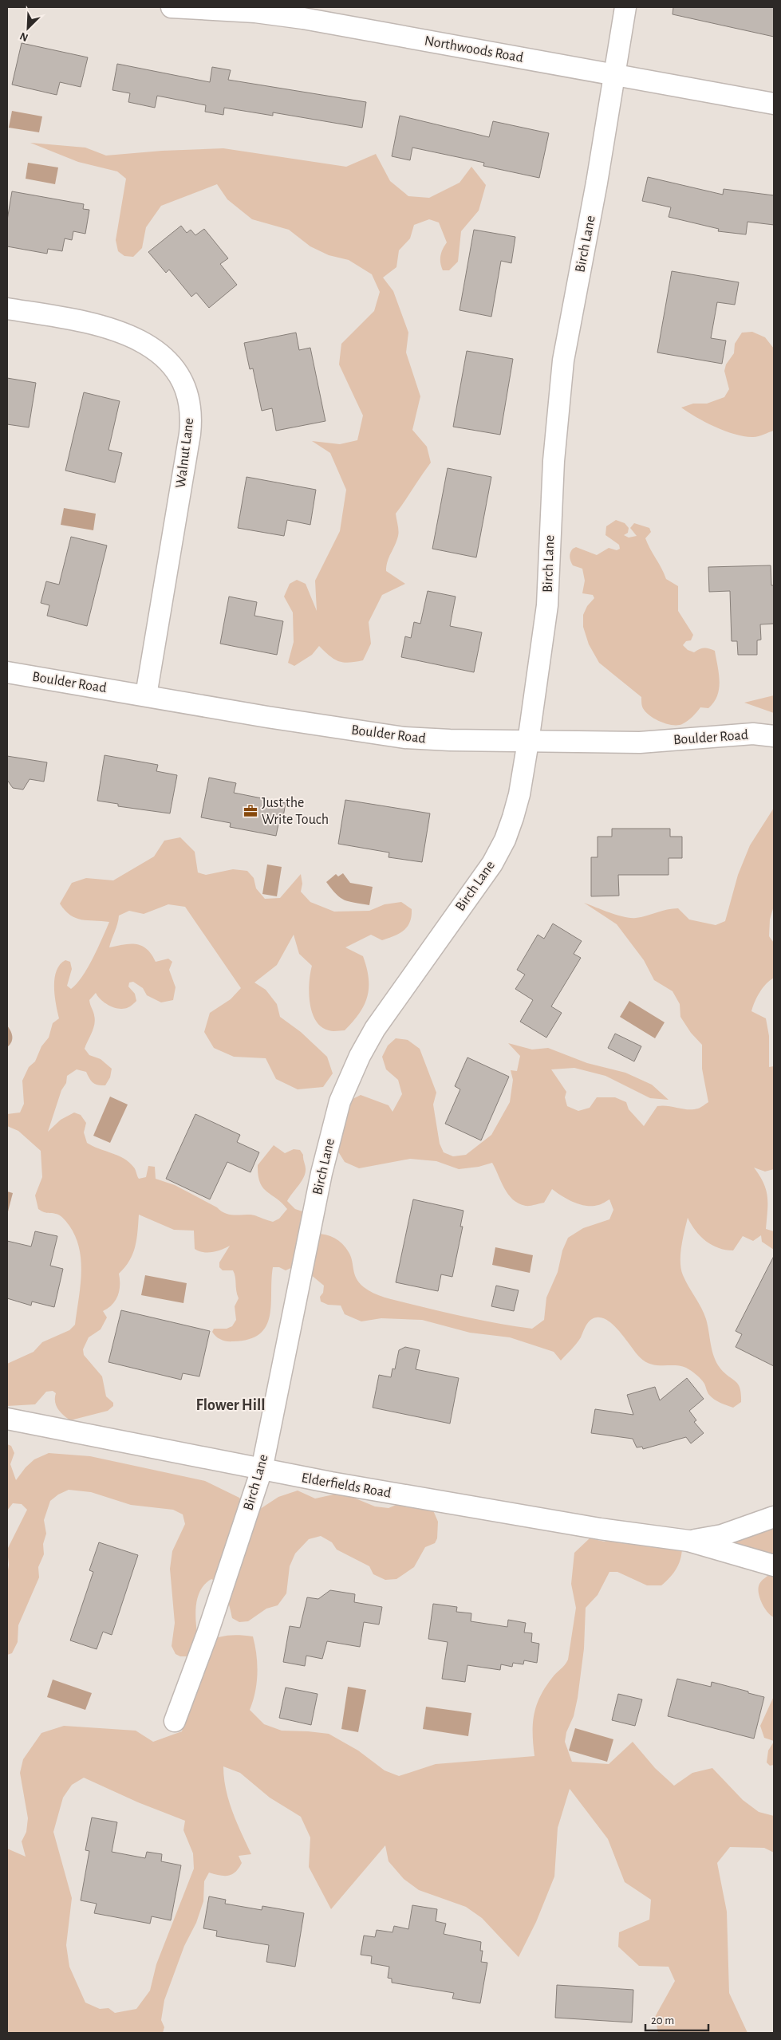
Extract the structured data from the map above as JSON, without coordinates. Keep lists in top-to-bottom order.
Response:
{
  "streets": {
    "street": [
      "Northwoods Road",
      "Birch Lane",
      "Walnut Lane",
      "Boulder Road",
      "Elderfields Road"
    ]
  },
  "crossings": [
    ["Northwoods Road", "Birch Lane"],
    ["Birch Lane", "Boulder Road"],
    ["Birch Lane", "Elderfields Road"],
    ["Walnut Lane", "Boulder Road"]
  ],
  "districts": ["Flower Hill"],
  "places": {
    "office": ["Just the Write Touch"]
  },
  "scale_bar": "20 m",
  "north": "bottom left"
}
